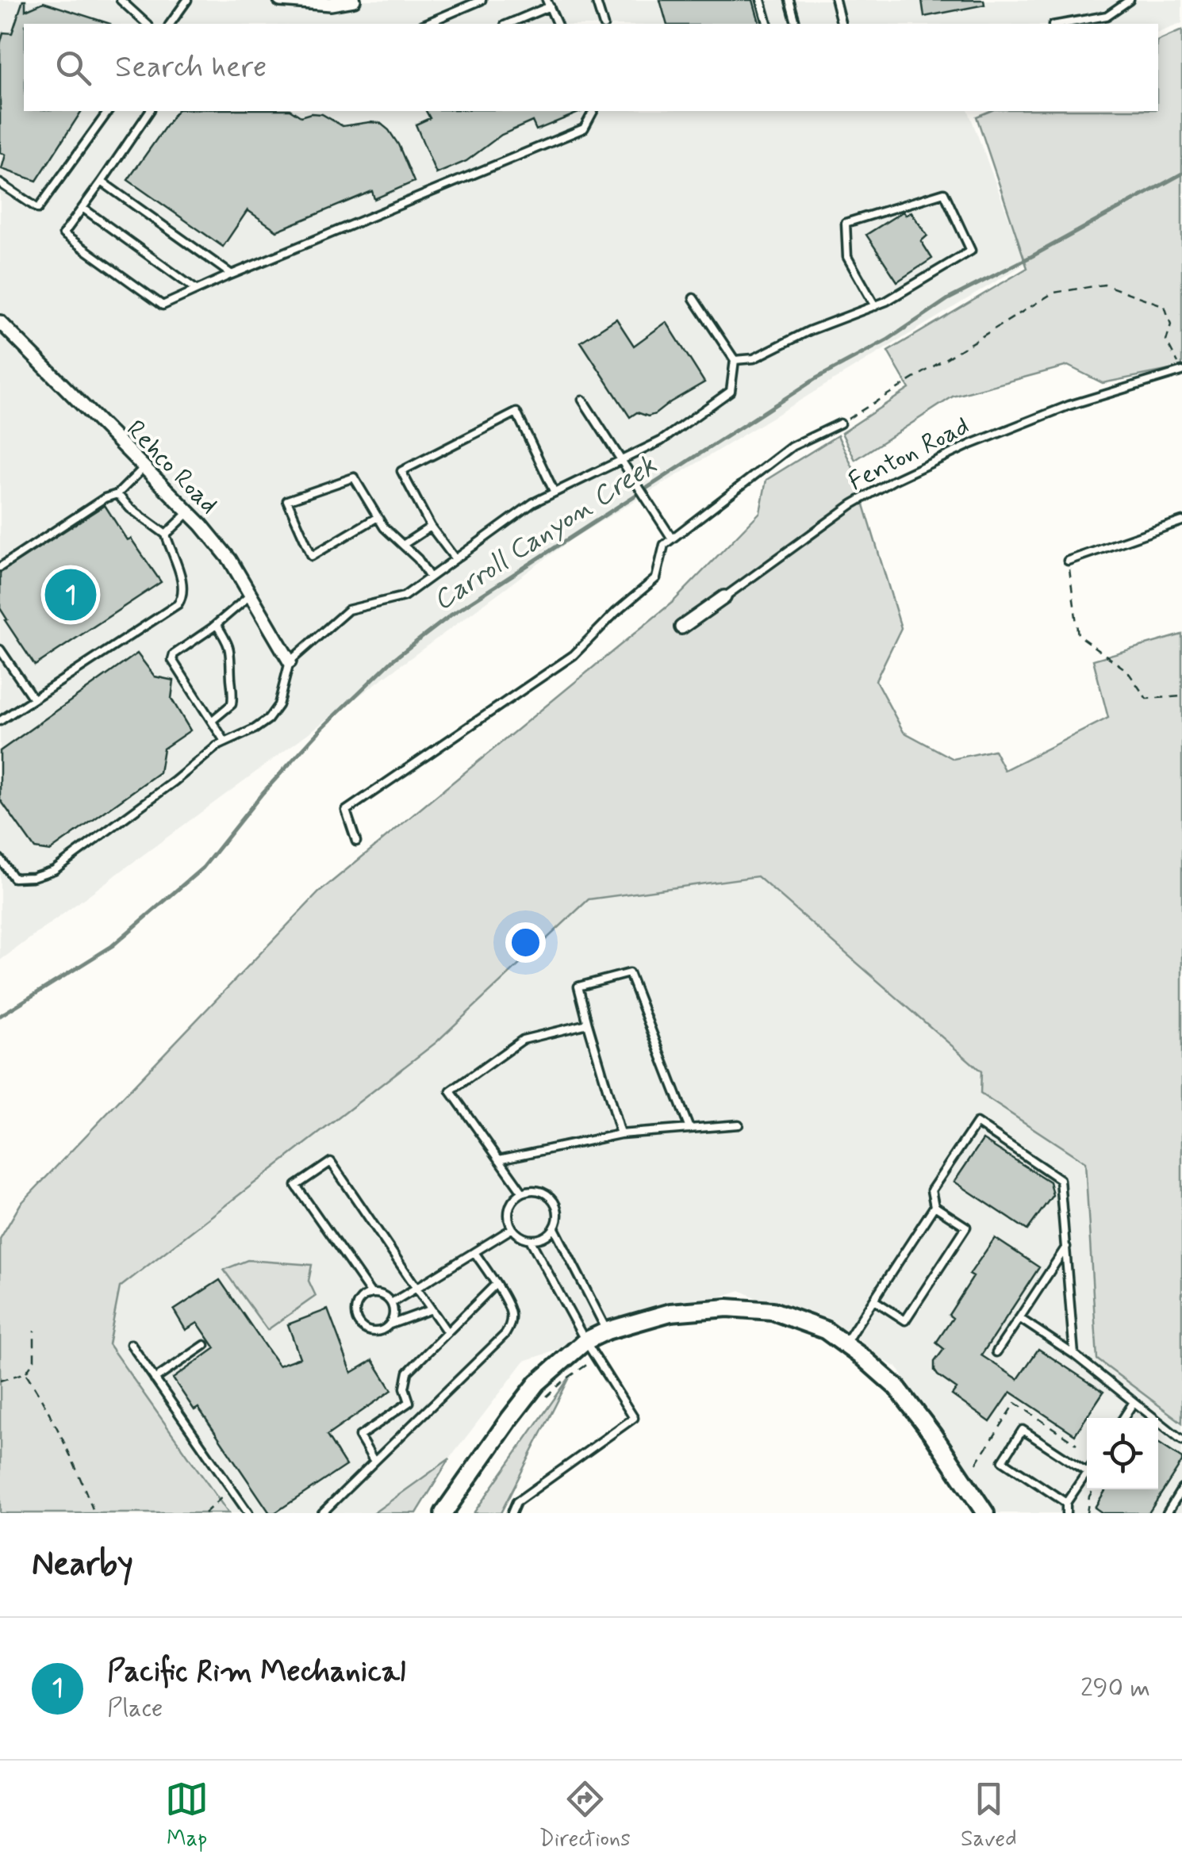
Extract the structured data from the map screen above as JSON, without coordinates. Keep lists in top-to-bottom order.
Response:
{
  "streets": {
    "street": ["Fenton Road", "Rehco Road"]
  },
  "water": ["Carroll Canyon Creek"],
  "page": {
    "search": "Search here",
    "pins": "1",
    "heading": "Nearby",
    "list": [
      {
        "mark": "1",
        "name": "Pacific Rim Mechanical",
        "note": "Place",
        "value": "290 m"
      }
    ],
    "nav": ["Map", "Directions", "Saved"]
  }
}
